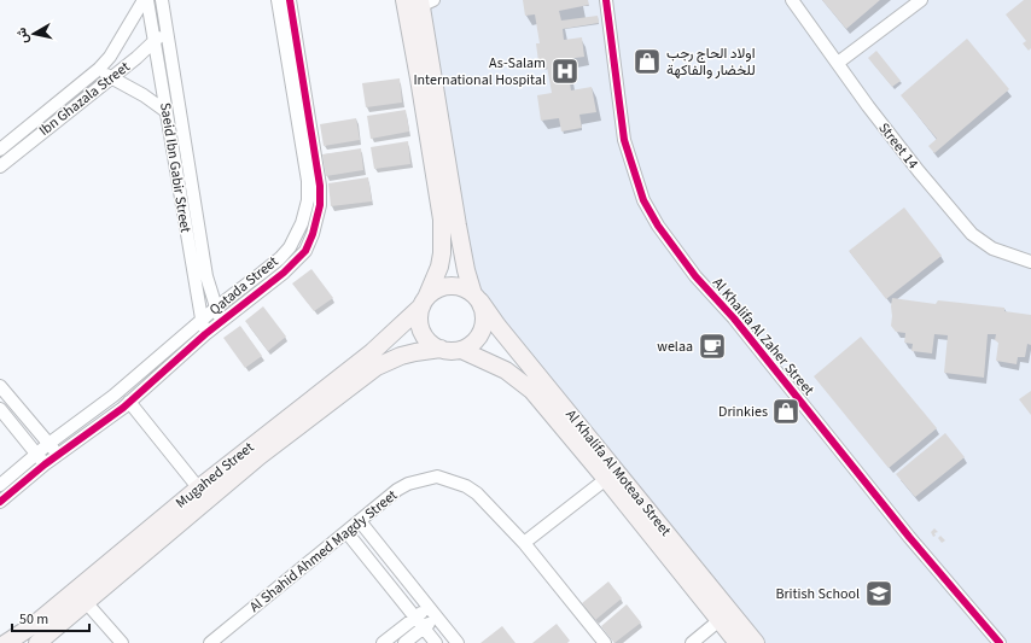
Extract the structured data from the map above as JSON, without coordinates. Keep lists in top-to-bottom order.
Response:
{
  "streets": {
    "street": [
      "Ibn Ghazala Street",
      "Street 14",
      "Saeid Ibn Gabir Street",
      "Qatada Street",
      "Al Khalifa Al Zaher Street",
      "Al Khalifa Al Moteaa Street",
      "Mugahed Street",
      "Al Shahid Ahmed Magdy Street"
    ]
  },
  "crossings": [
    ["Ibn Ghazala Street", "Saeid Ibn Gabir Street"],
    ["Saeid Ibn Gabir Street", "Qatada Street"],
    ["Al Khalifa Al Moteaa Street", "Mugahed Street"]
  ],
  "places": {
    "shop": ["اولاد الحاج رجب للخضار والفاكهة", "Drinkies"],
    "hospital": ["As-Salam International Hospital"],
    "cafe": ["welaa"],
    "school or university": ["British School"]
  },
  "scale_bar": "50 m",
  "north": "left"
}
